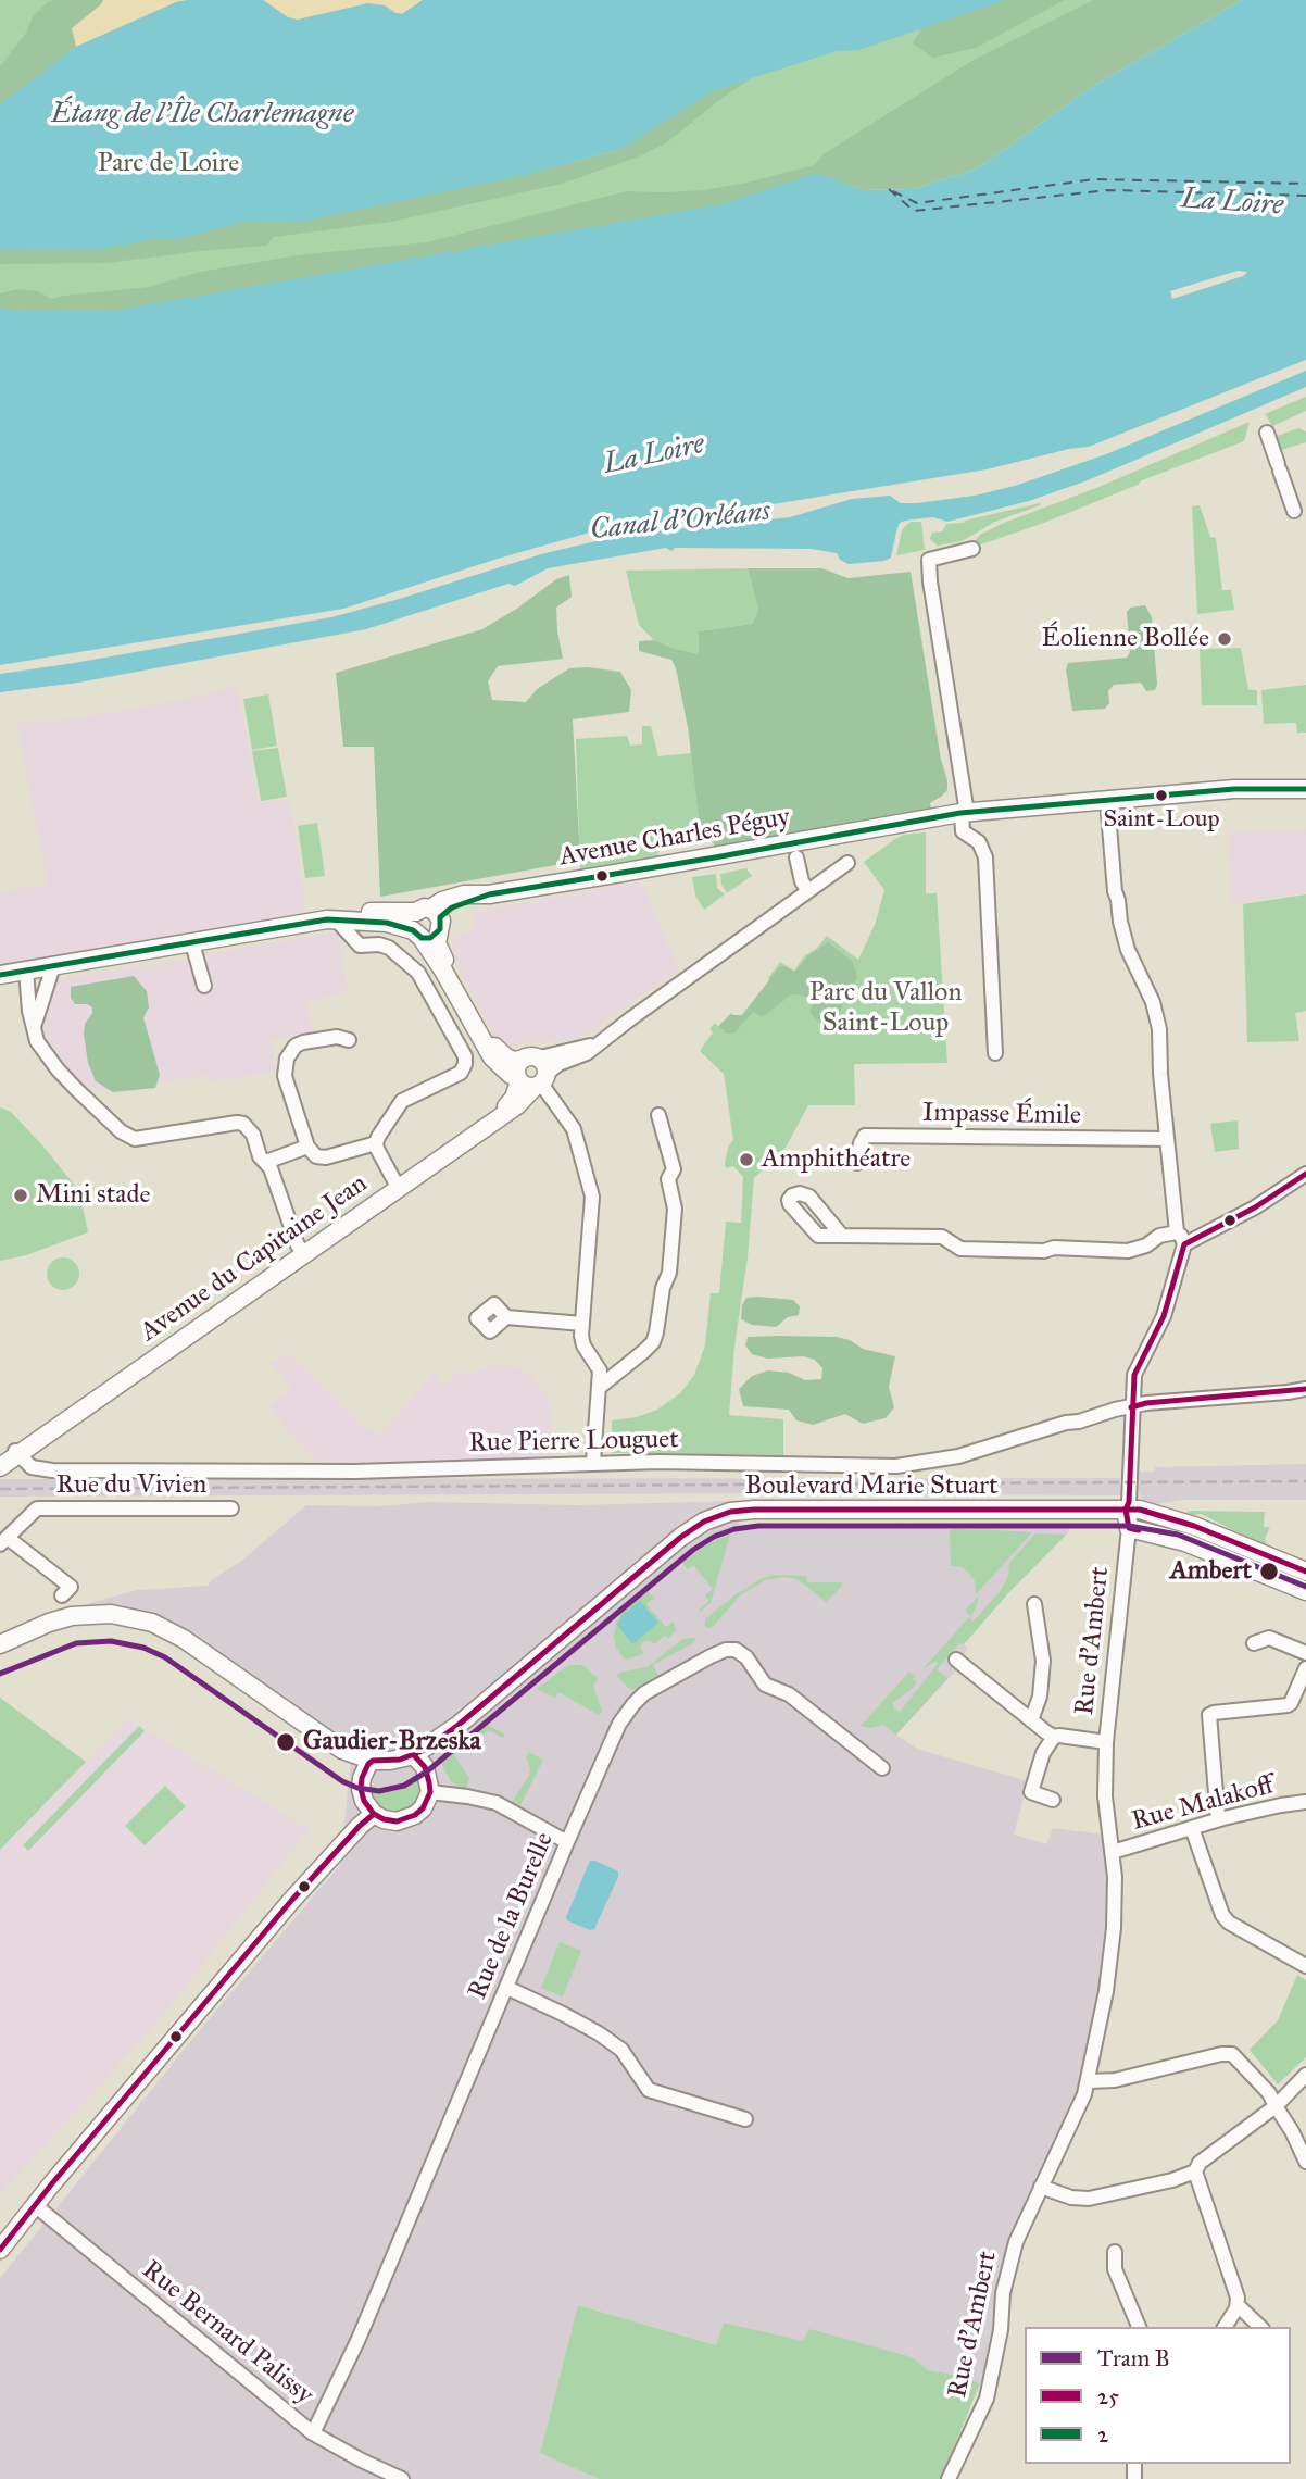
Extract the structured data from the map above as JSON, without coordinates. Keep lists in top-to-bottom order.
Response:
{
  "streets": {
    "main road": [
      "Avenue Charles Péguy",
      "Avenue du Capitaine Jean",
      "Boulevard Marie Stuart",
      "Rue d'Ambert"
    ],
    "street": [
      "Impasse Émile",
      "Rue Pierre Louguet",
      "Rue du Vivien",
      "Rue Malakoff",
      "Rue de la Burelle",
      "Rue Bernard Palissy"
    ]
  },
  "crossings": [
    ["Avenue Charles Péguy", "Rue d'Ambert"],
    ["Impasse Émile", "Rue d'Ambert"],
    ["Avenue du Capitaine Jean", "Rue Pierre Louguet"],
    ["Rue Pierre Louguet", "Rue d'Ambert"],
    ["Boulevard Marie Stuart", "Rue d'Ambert"],
    ["Rue d'Ambert", "Rue Malakoff"],
    ["Rue de la Burelle", "Rue Bernard Palissy"]
  ],
  "water": ["Étang de l'Île Charlemagne", "La Loire", "Canal d'Orléans"],
  "parks": ["Parc de Loire", "Parc du Vallon Saint-Loup"],
  "places": [
    "Éolienne Bollée",
    "Saint-Loup",
    "Amphithéatre",
    "Mini stade",
    "Ambert",
    "Gaudier-Brzeska"
  ],
  "lines": ["transit line 2", "transit line 25", "tram line B"],
  "legend": ["Tram B", "25", "2"]
}
